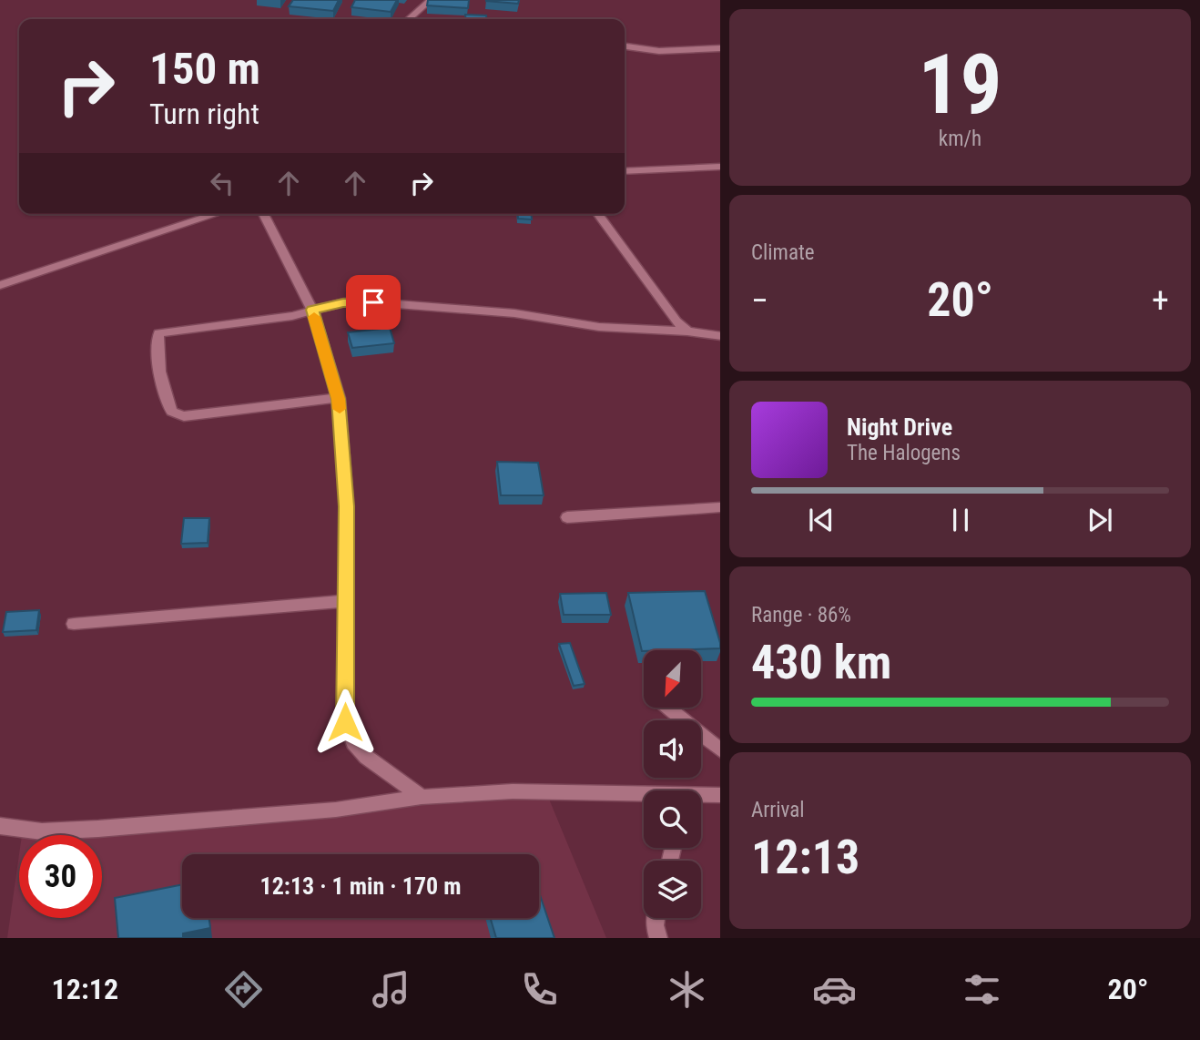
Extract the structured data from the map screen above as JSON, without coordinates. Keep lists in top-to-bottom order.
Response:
{
  "north": "bottom left",
  "page": {
    "tile": [
      ["19", "km/h"],
      "Climate",
      ["Range · 86%", "430 km"],
      ["Arrival", "12:13"]
    ],
    "turn": ["150 m", "Turn right"],
    "heat": ["−", "20°", "+"],
    "song": ["Night Drive", "The Halogens"],
    "limit": "30",
    "trip": "12:13 · 1 min · 170 m",
    "tabs": ["12:12", "20°"]
  }
}
